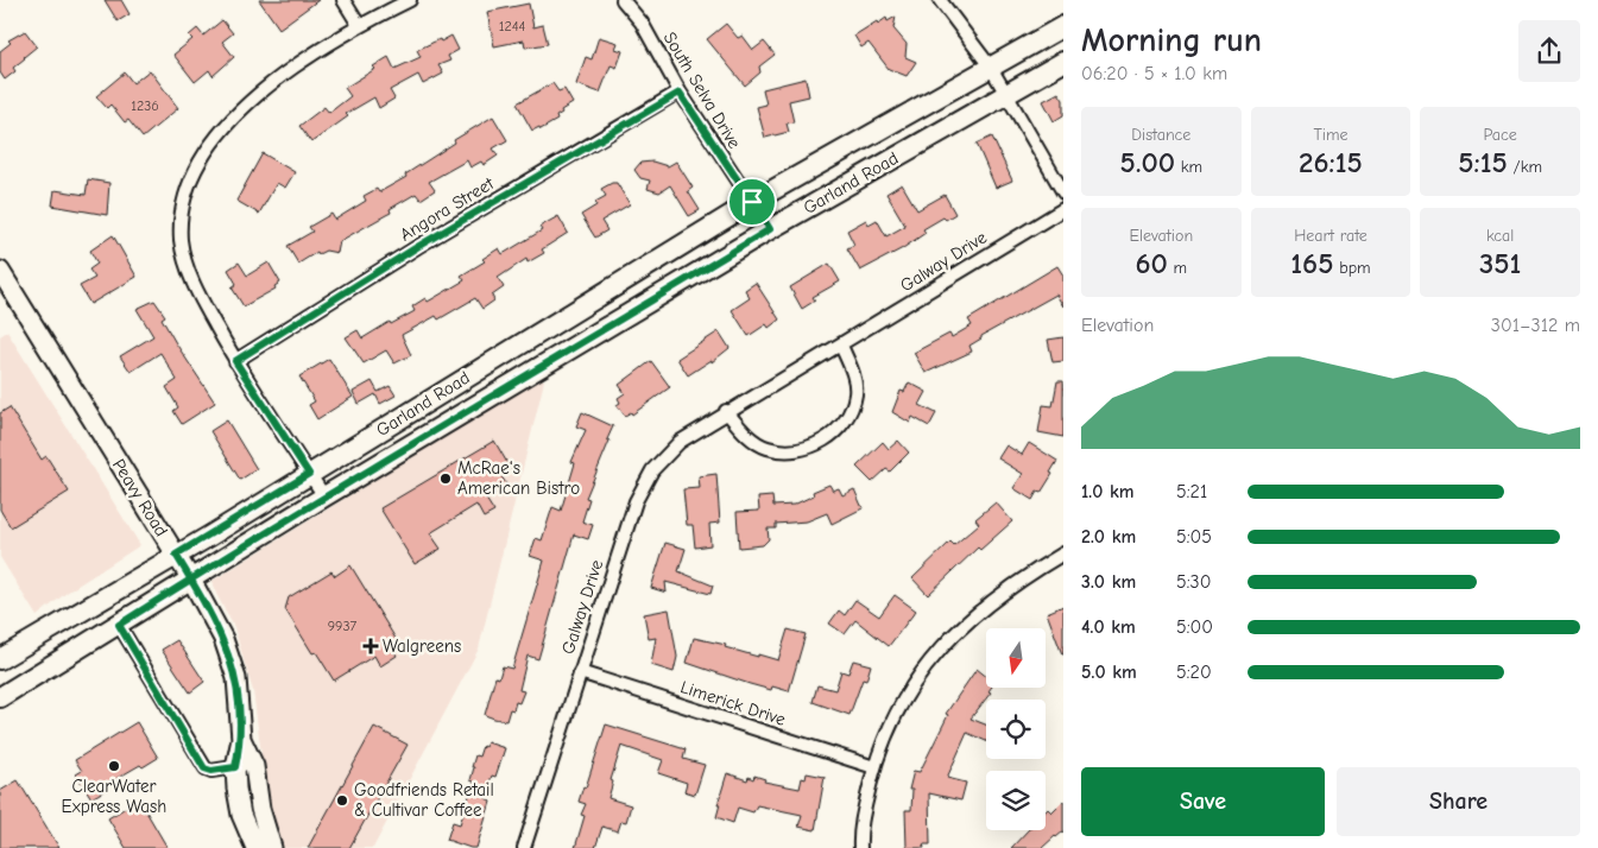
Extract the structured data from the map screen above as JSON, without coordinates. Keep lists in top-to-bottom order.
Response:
{
  "streets": {
    "main road": ["Garland Road"],
    "street": [
      "South Selva Drive",
      "Angora Street",
      "Galway Drive",
      "Peavy Road",
      "Limerick Drive"
    ]
  },
  "crossings": [
    ["South Selva Drive", "Garland Road"],
    ["South Selva Drive", "Angora Street"],
    ["Garland Road", "Peavy Road"],
    ["Galway Drive", "Limerick Drive"]
  ],
  "places": {
    "other": ["McRae's American Bistro", "ClearWater Express Wash", "Goodfriends Retail & Cultivar Coffee"],
    "health": ["Walgreens"]
  },
  "house_numbers": ["1244", "1236", "9937"],
  "north": "bottom",
  "page": {
    "heading": ["Morning run", "06:20 · 5 × 1.0 km"],
    "stats": [
      ["Distance", "5.00 km"],
      ["Time", "26:15"],
      ["Pace", "5:15 /km"],
      ["Elevation", "60 m"],
      ["Heart rate", "165 bpm"],
      ["kcal", "351"]
    ],
    "chart": ["Elevation", "301–312 m"],
    "list": [
      {
        "name": "1.0 km",
        "note": "5:21"
      },
      {
        "name": "2.0 km",
        "note": "5:05"
      },
      {
        "name": "3.0 km",
        "note": "5:30"
      },
      {
        "name": "4.0 km",
        "note": "5:00"
      },
      {
        "name": "5.0 km",
        "note": "5:20"
      }
    ],
    "buttons": ["Save", "Share"]
  }
}
